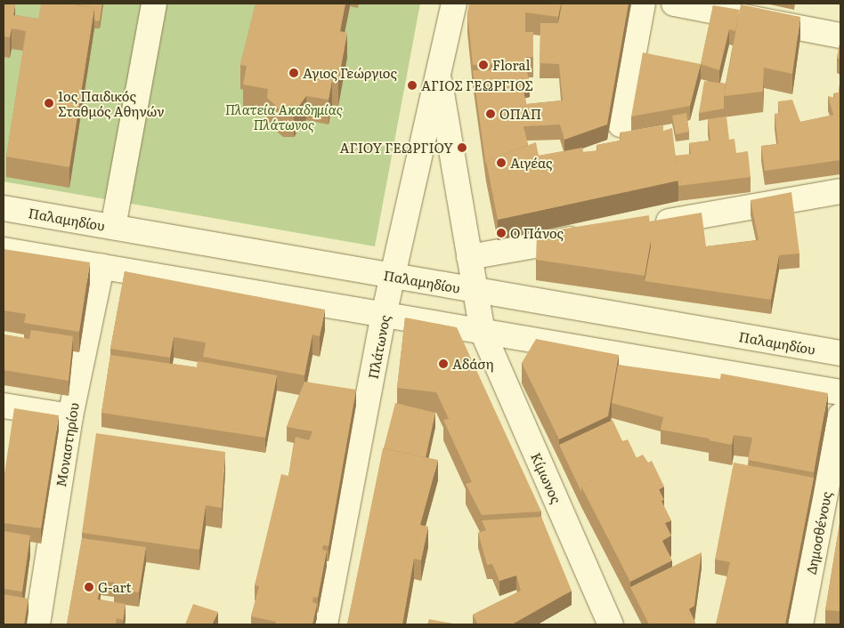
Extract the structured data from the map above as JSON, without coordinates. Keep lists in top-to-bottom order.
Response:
{
  "streets": {
    "street": [
      "Παλαμηδίου",
      "Πλάτωνος",
      "Μοναστηρίου",
      "Κίμωνος",
      "Δημοσθένους"
    ]
  },
  "crossings": [
    ["Παλαμηδίου", "Πλάτωνος"],
    ["Πλάτωνος", "Κίμωνος"]
  ],
  "parks": ["Πλατεία Ακαδημίας Πλάτωνος"],
  "places": [
    "Floral",
    "Αγιος Γεώργιος",
    "ΑΓΙΟΣ ΓΕΩΡΓΙΟΣ",
    "1ος Παιδικός Σταθμός Αθηνών",
    "ΟΠΑΠ",
    "ΑΓΙΟΥ ΓΕΩΡΓΙΟΥ",
    "Αιγέας",
    "Ο Πάνος",
    "Αδάση",
    "G-art"
  ]
}
